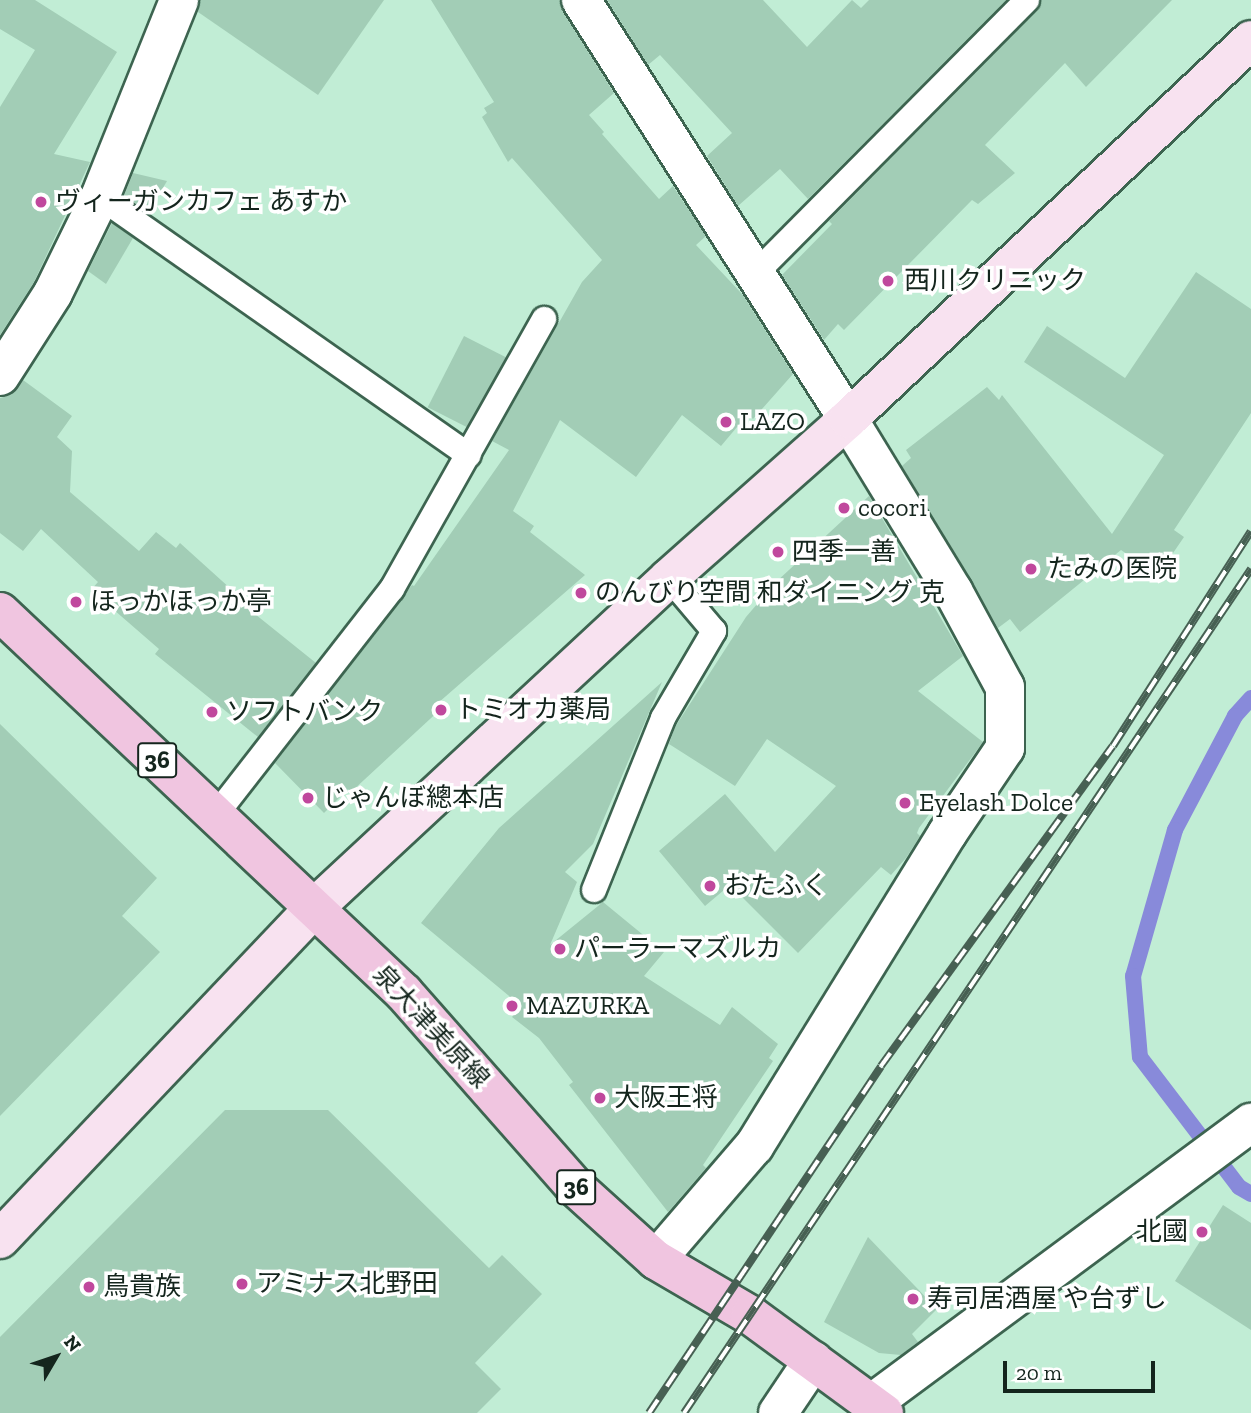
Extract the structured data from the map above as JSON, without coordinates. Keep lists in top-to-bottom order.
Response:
{
  "streets": {
    "main road": ["36", "泉大津美原線"]
  },
  "places": [
    "ヴィーガンカフェ あすか",
    "西川クリニック",
    "LAZO",
    "cocori",
    "四季一善",
    "たみの医院",
    "のんびり空間 和ダイニング 克",
    "ほっかほっか亭",
    "トミオカ薬局",
    "ソフトバンク",
    "じゃんぼ總本店",
    "Eyelash Dolce",
    "おたふく",
    "パーラーマズルカ",
    "MAZURKA",
    "大阪王将",
    "北國",
    "アミナス北野田",
    "鳥貴族",
    "寿司居酒屋 や台ずし"
  ],
  "scale_bar": "20 m",
  "north": "top right"
}
